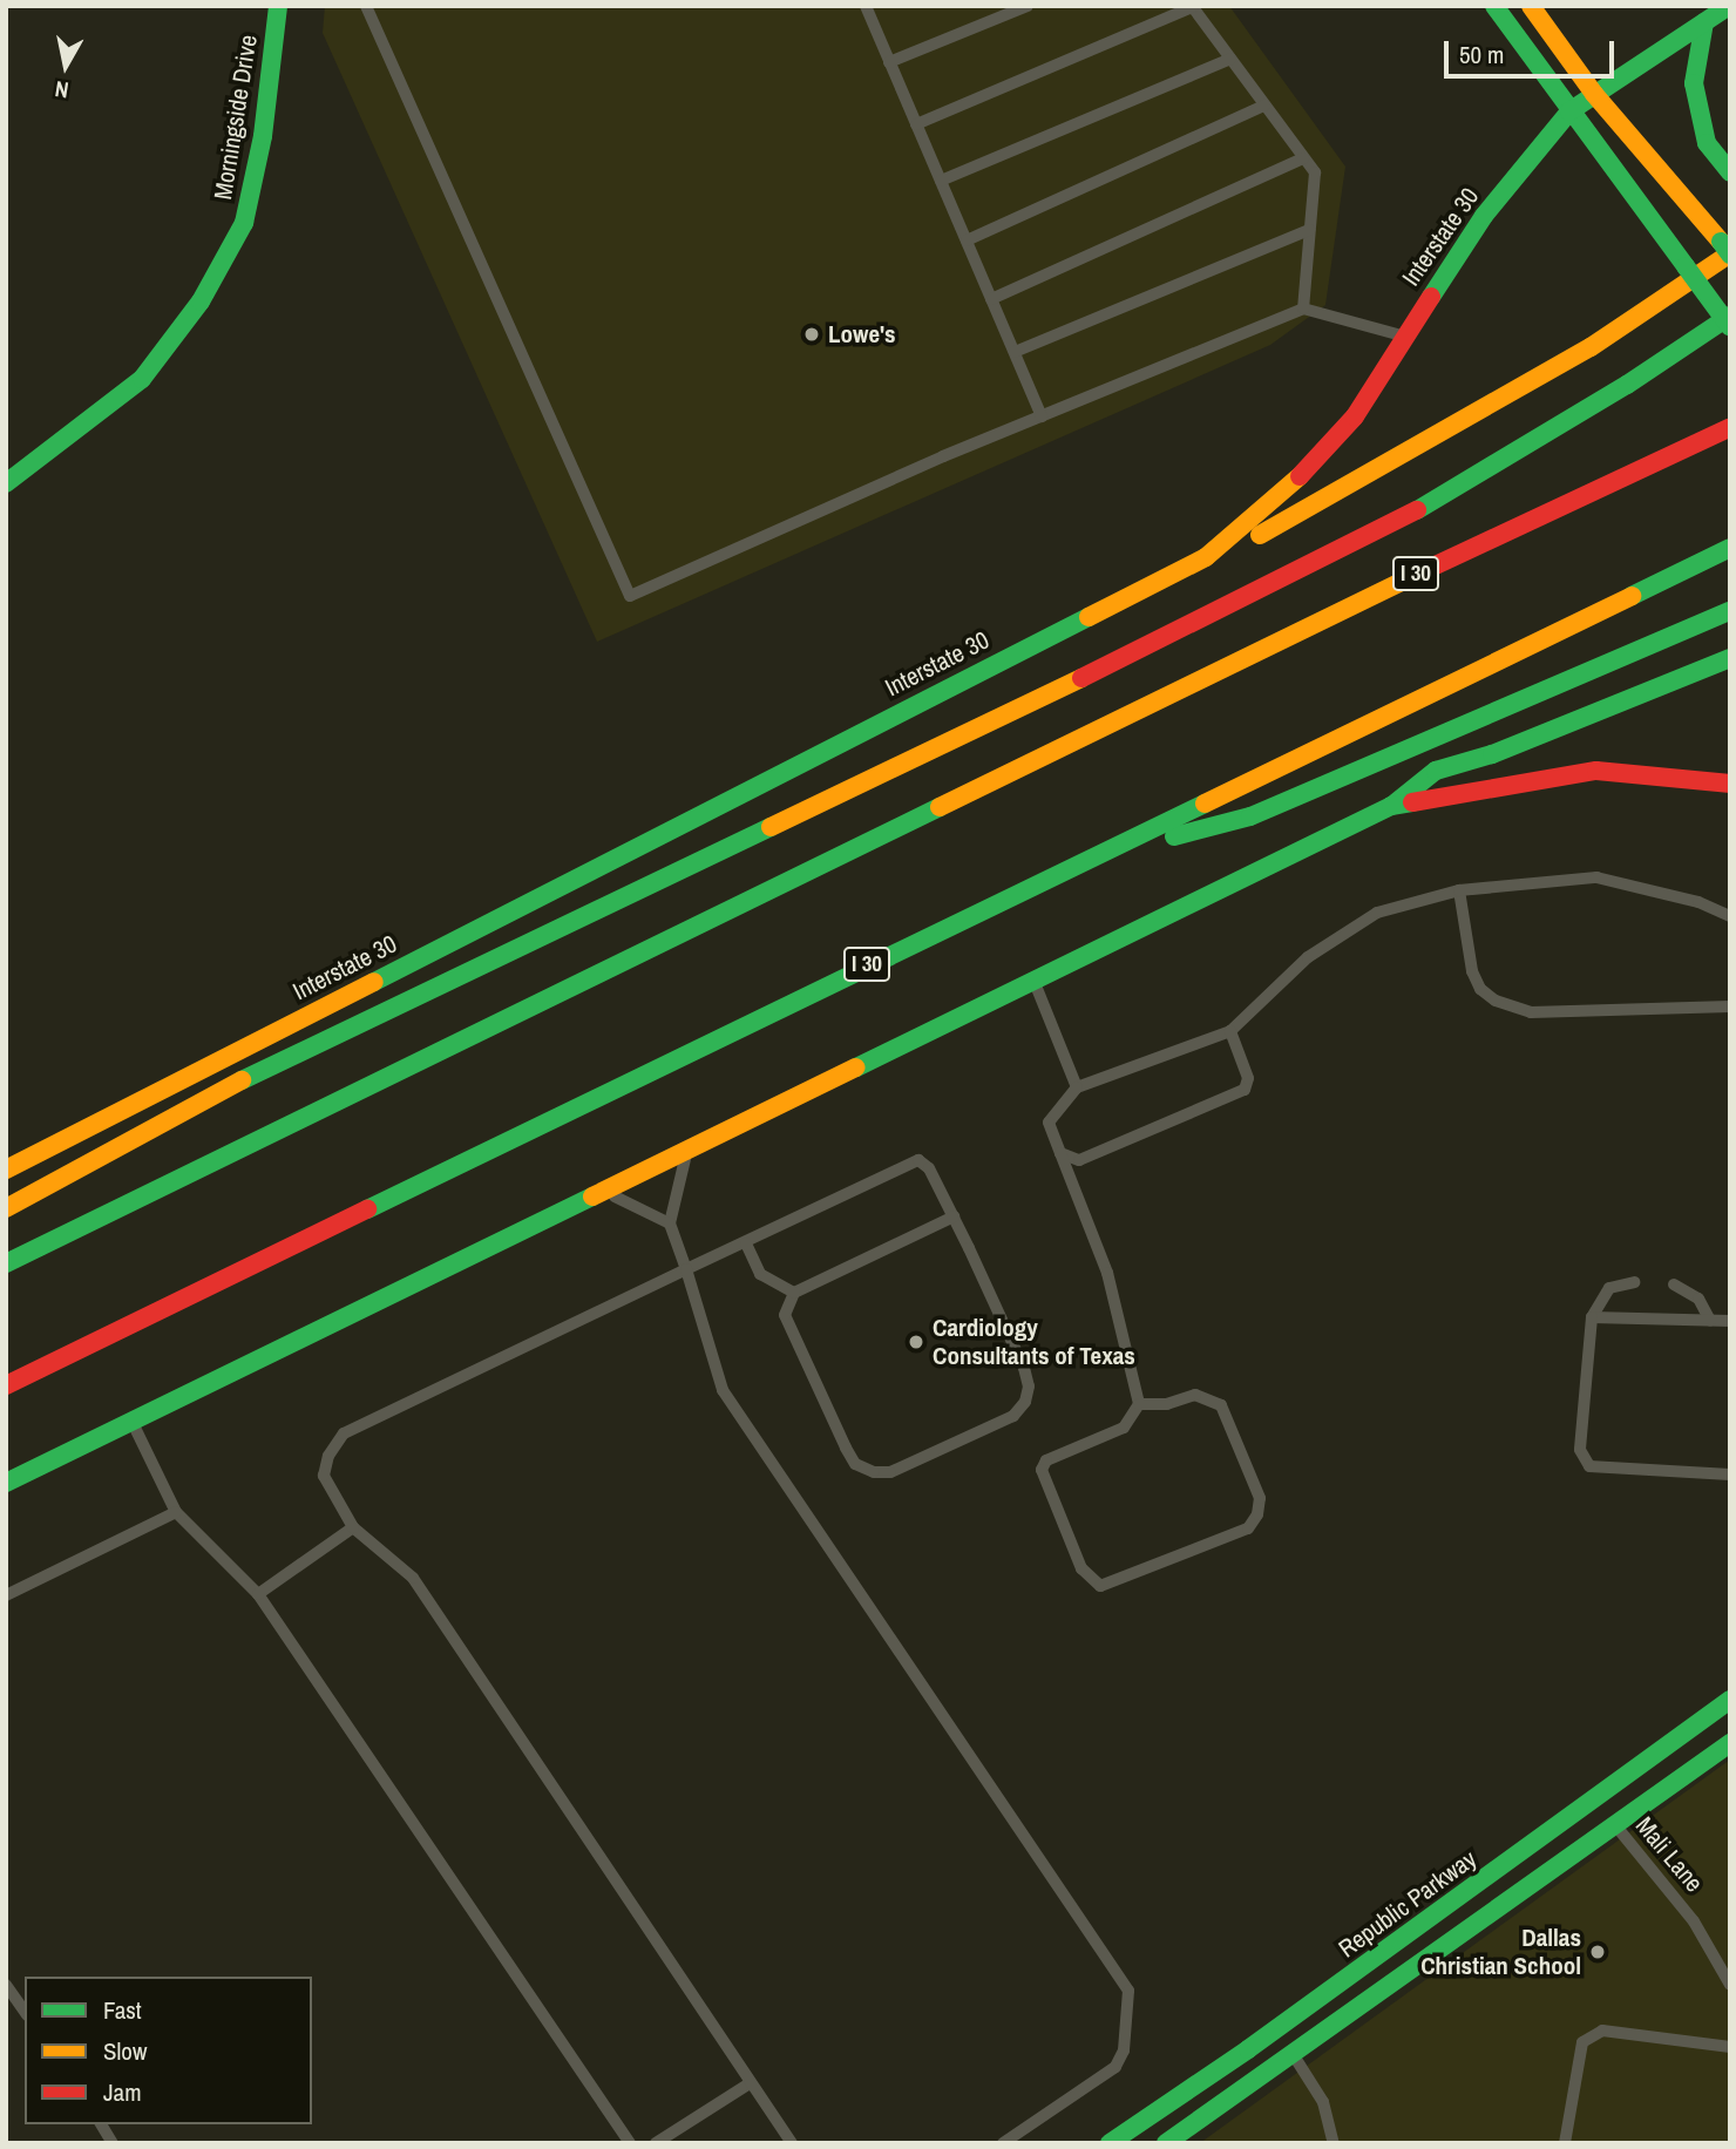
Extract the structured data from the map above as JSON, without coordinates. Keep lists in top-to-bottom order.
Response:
{
  "streets": {
    "main road": [
      "Morningside Drive",
      "Interstate 30",
      "I 30",
      "Republic Parkway"
    ],
    "lane": ["Mali Lane"]
  },
  "crossings": [
    ["Mali Lane", "Republic Parkway"]
  ],
  "places": ["Lowe's", "Cardiology Consultants of Texas", "Dallas Christian School"],
  "legend": ["Fast", "Slow", "Jam"],
  "scale_bar": "50 m",
  "north": "bottom"
}
